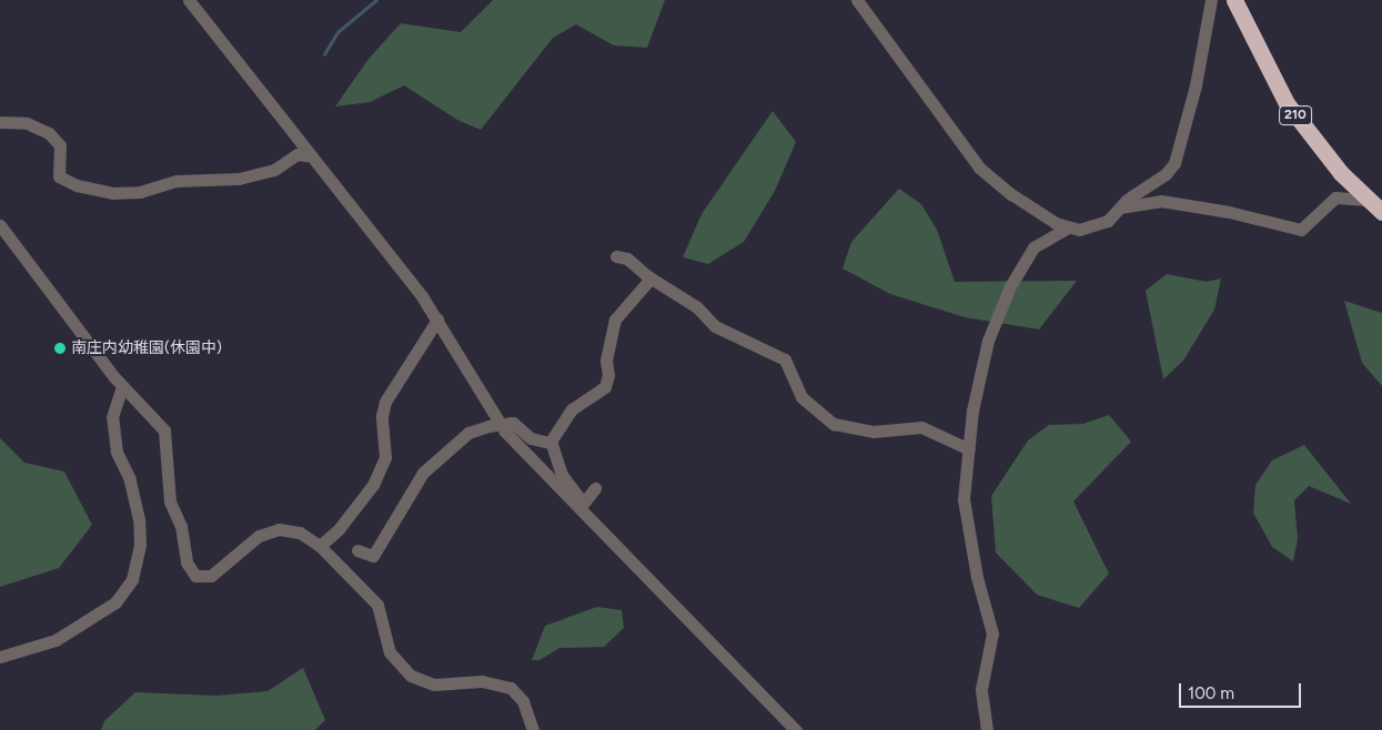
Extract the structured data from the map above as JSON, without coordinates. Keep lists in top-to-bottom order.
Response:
{
  "streets": {
    "highway": ["210"]
  },
  "places": ["南庄内幼稚園(休園中)"],
  "scale_bar": "100 m"
}
